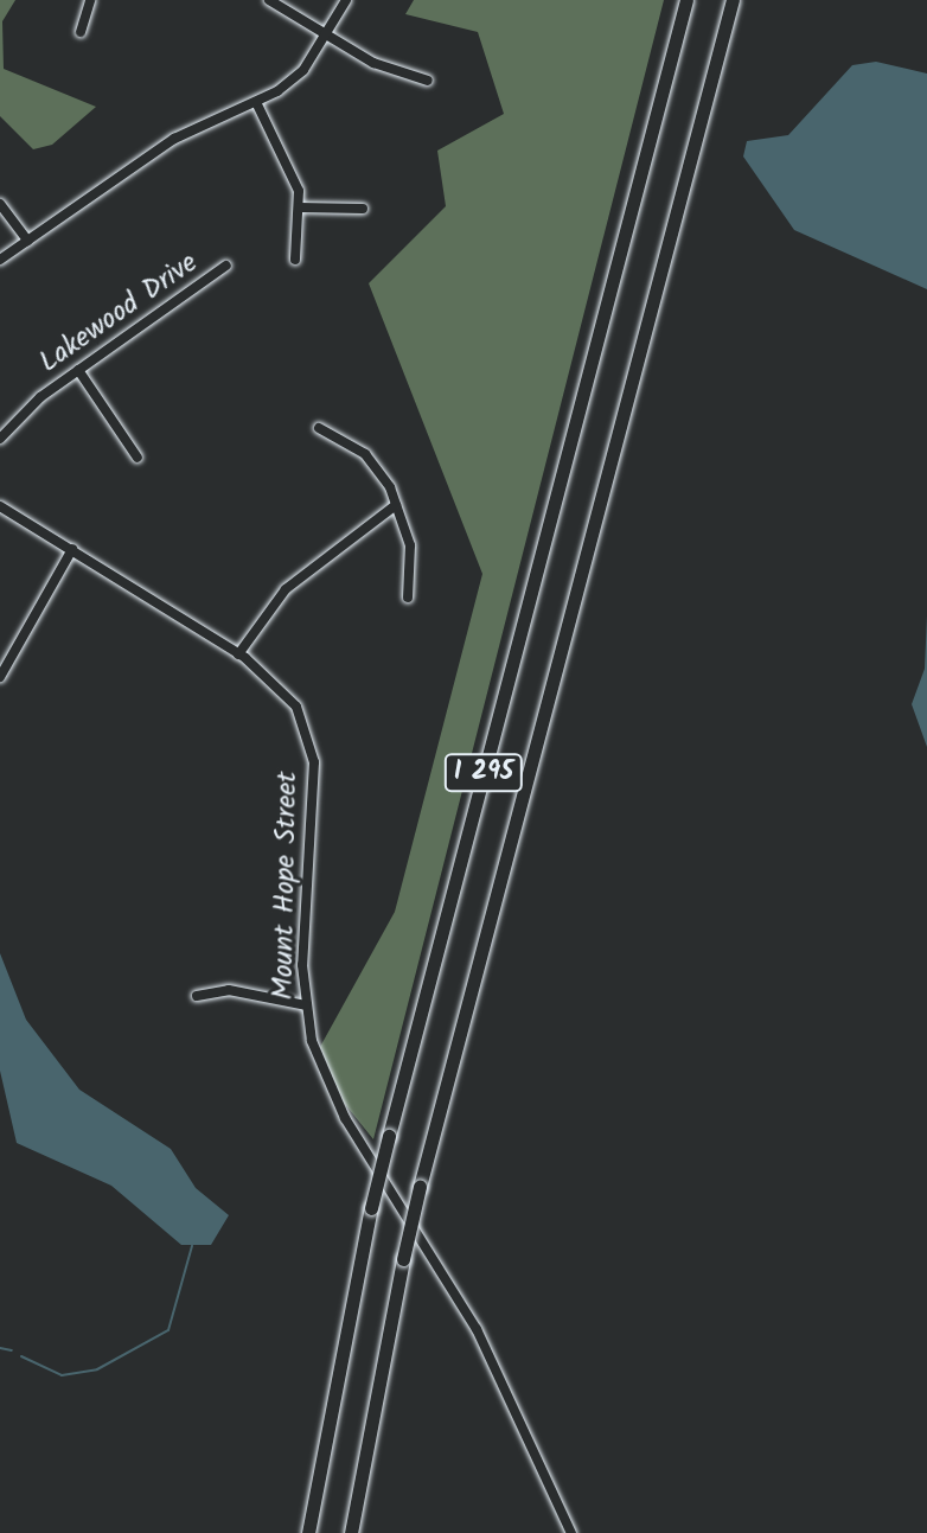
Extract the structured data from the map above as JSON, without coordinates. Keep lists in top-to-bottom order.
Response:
{
  "streets": {
    "highway": ["I 295"],
    "street": ["Lakewood Drive", "Mount Hope Street"]
  }
}
